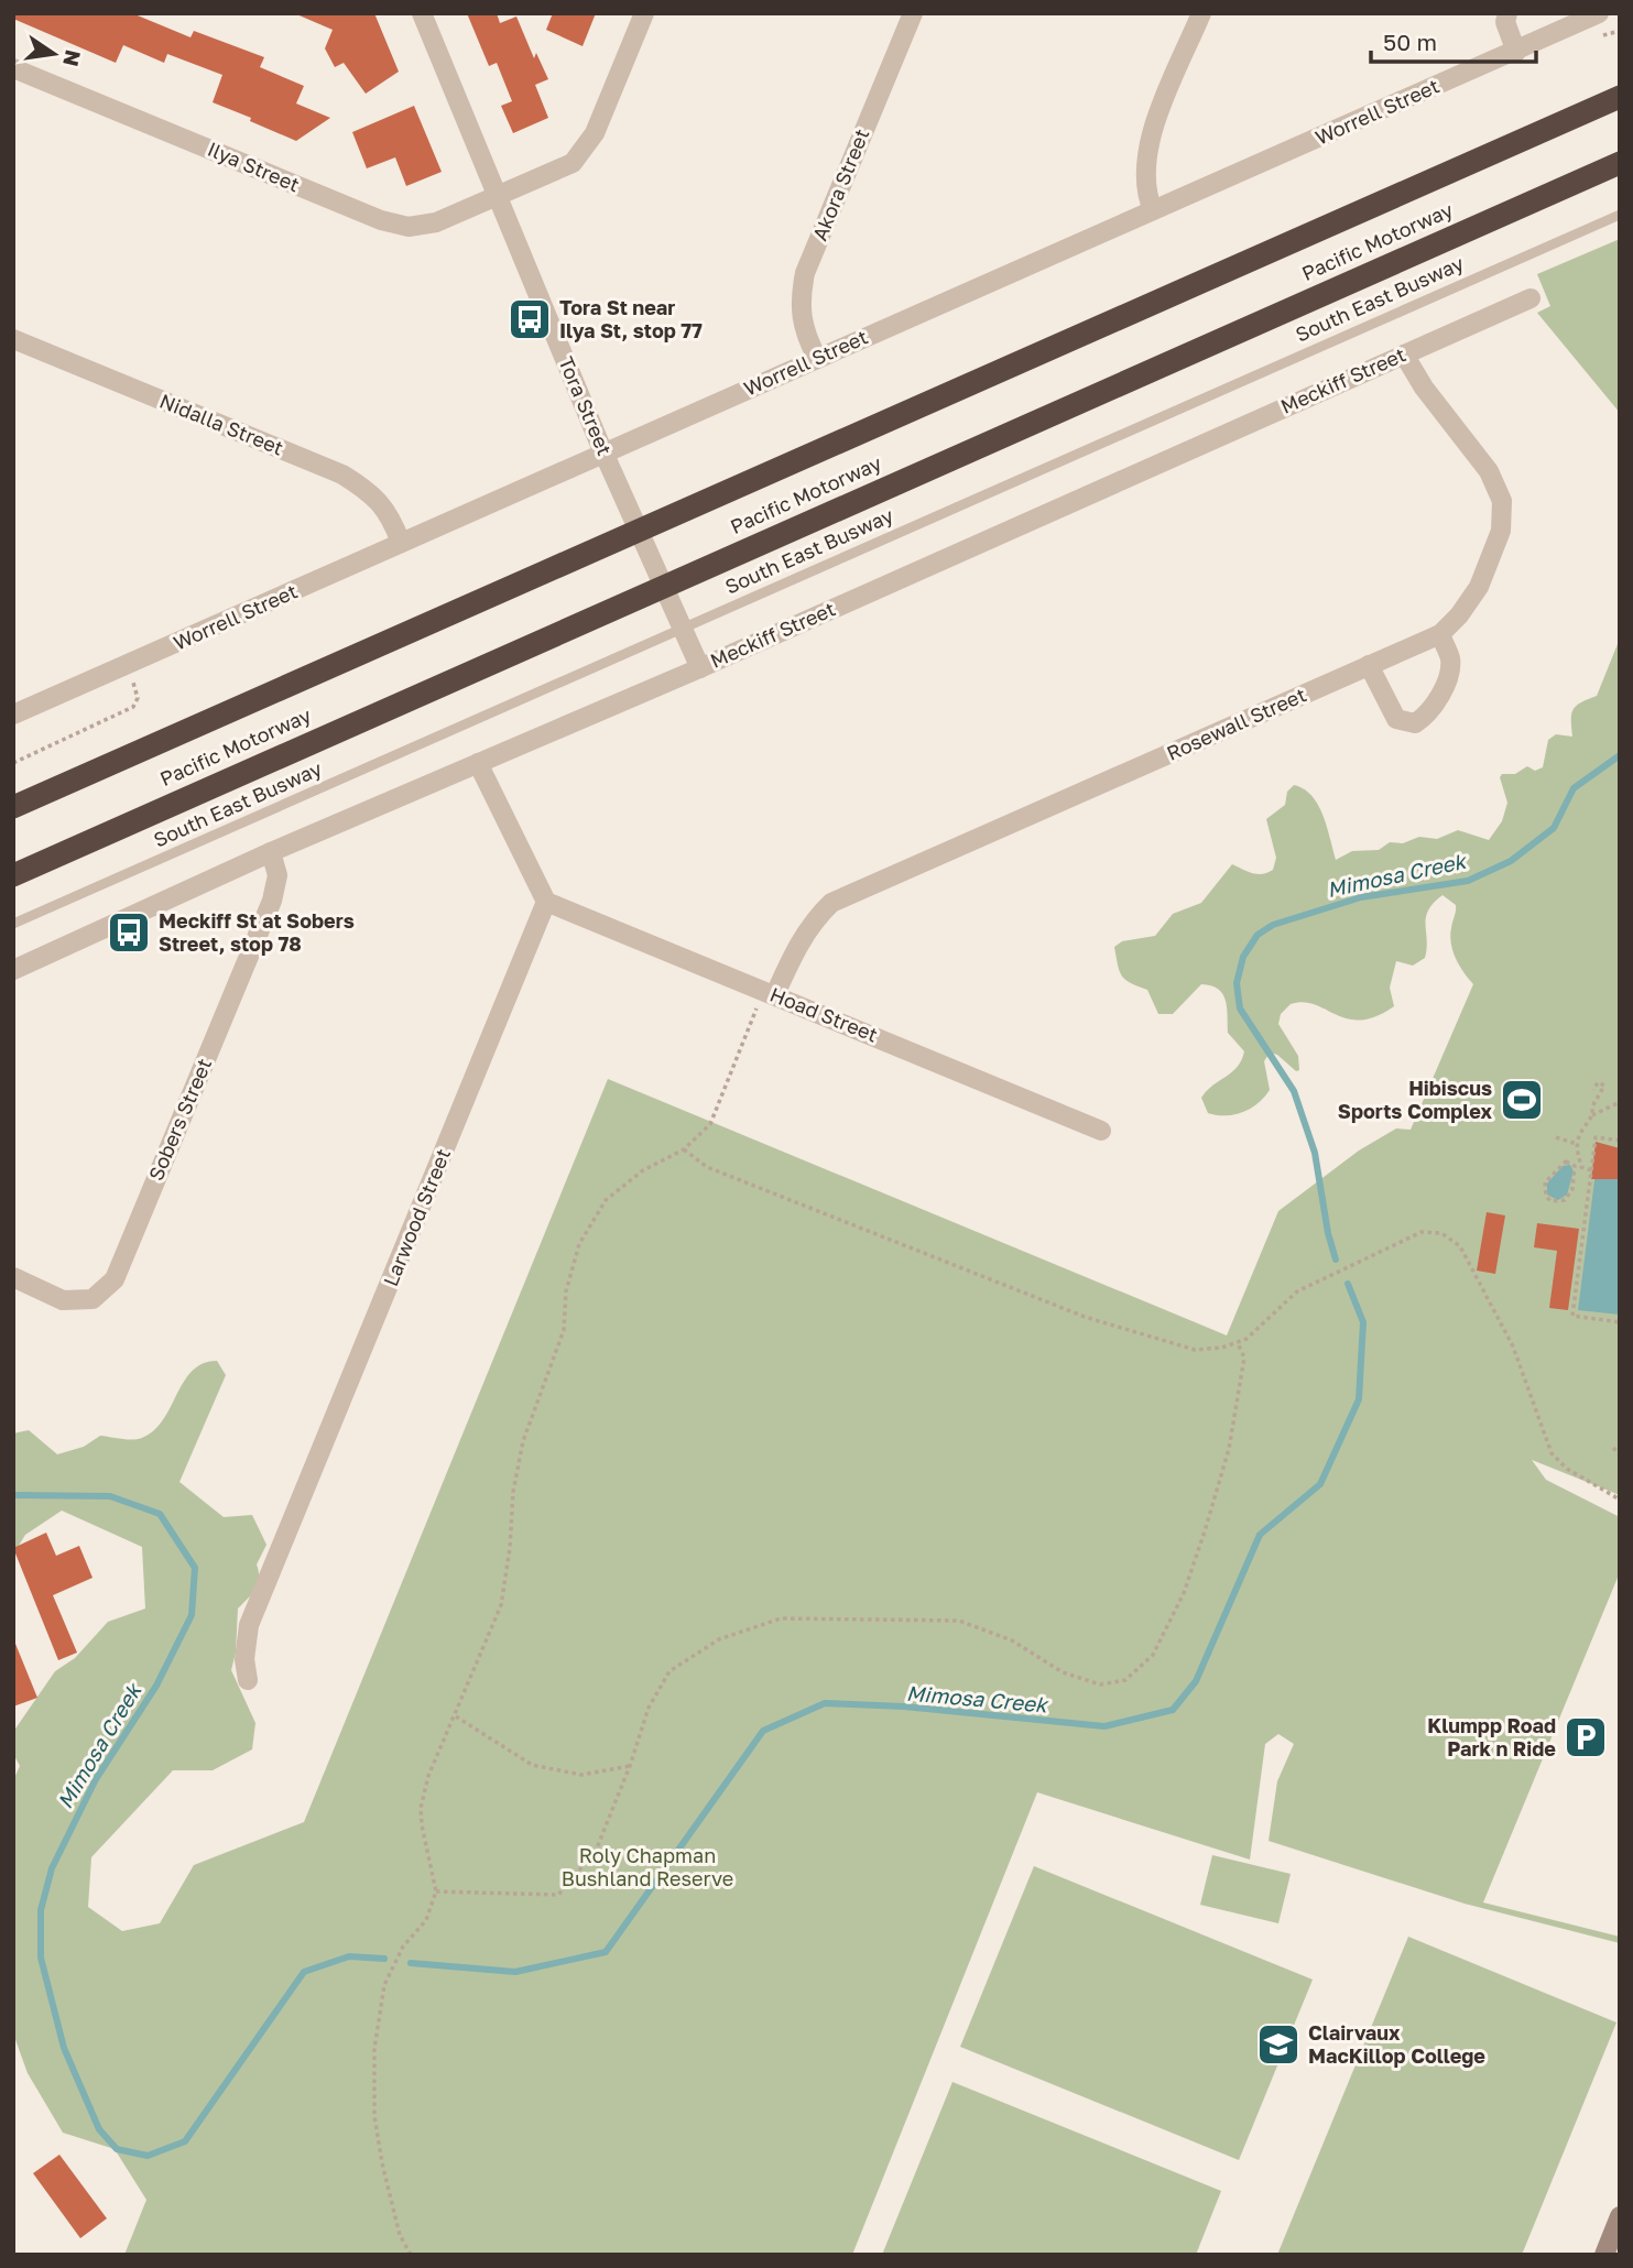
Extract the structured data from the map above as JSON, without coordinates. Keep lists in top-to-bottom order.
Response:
{
  "streets": {
    "highway": ["Pacific Motorway"],
    "street": [
      "Worrell Street",
      "Ilya Street",
      "Akora Street",
      "Meckiff Street",
      "Tora Street",
      "Nidalla Street",
      "Rosewall Street",
      "Hoad Street",
      "Sobers Street",
      "Larwood Street"
    ],
    "lane": ["South East Busway"]
  },
  "crossings": [
    ["Worrell Street", "Akora Street"],
    ["Worrell Street", "Tora Street"],
    ["Worrell Street", "Nidalla Street"],
    ["Ilya Street", "Tora Street"],
    ["Meckiff Street", "Tora Street"],
    ["Meckiff Street", "Rosewall Street"],
    ["Meckiff Street", "Sobers Street"],
    ["Rosewall Street", "Hoad Street"],
    ["Hoad Street", "Larwood Street"]
  ],
  "water": ["Mimosa Creek"],
  "parks": ["Roly Chapman Bushland Reserve"],
  "places": {
    "bus stop": ["Tora St near Ilya St, stop 77", "Meckiff St at Sobers Street, stop 78"],
    "sports": ["Hibiscus Sports Complex"],
    "parking": ["Klumpp Road Park n Ride"],
    "school or university": ["Clairvaux MacKillop College"]
  },
  "scale_bar": "50 m",
  "north": "right"
}
